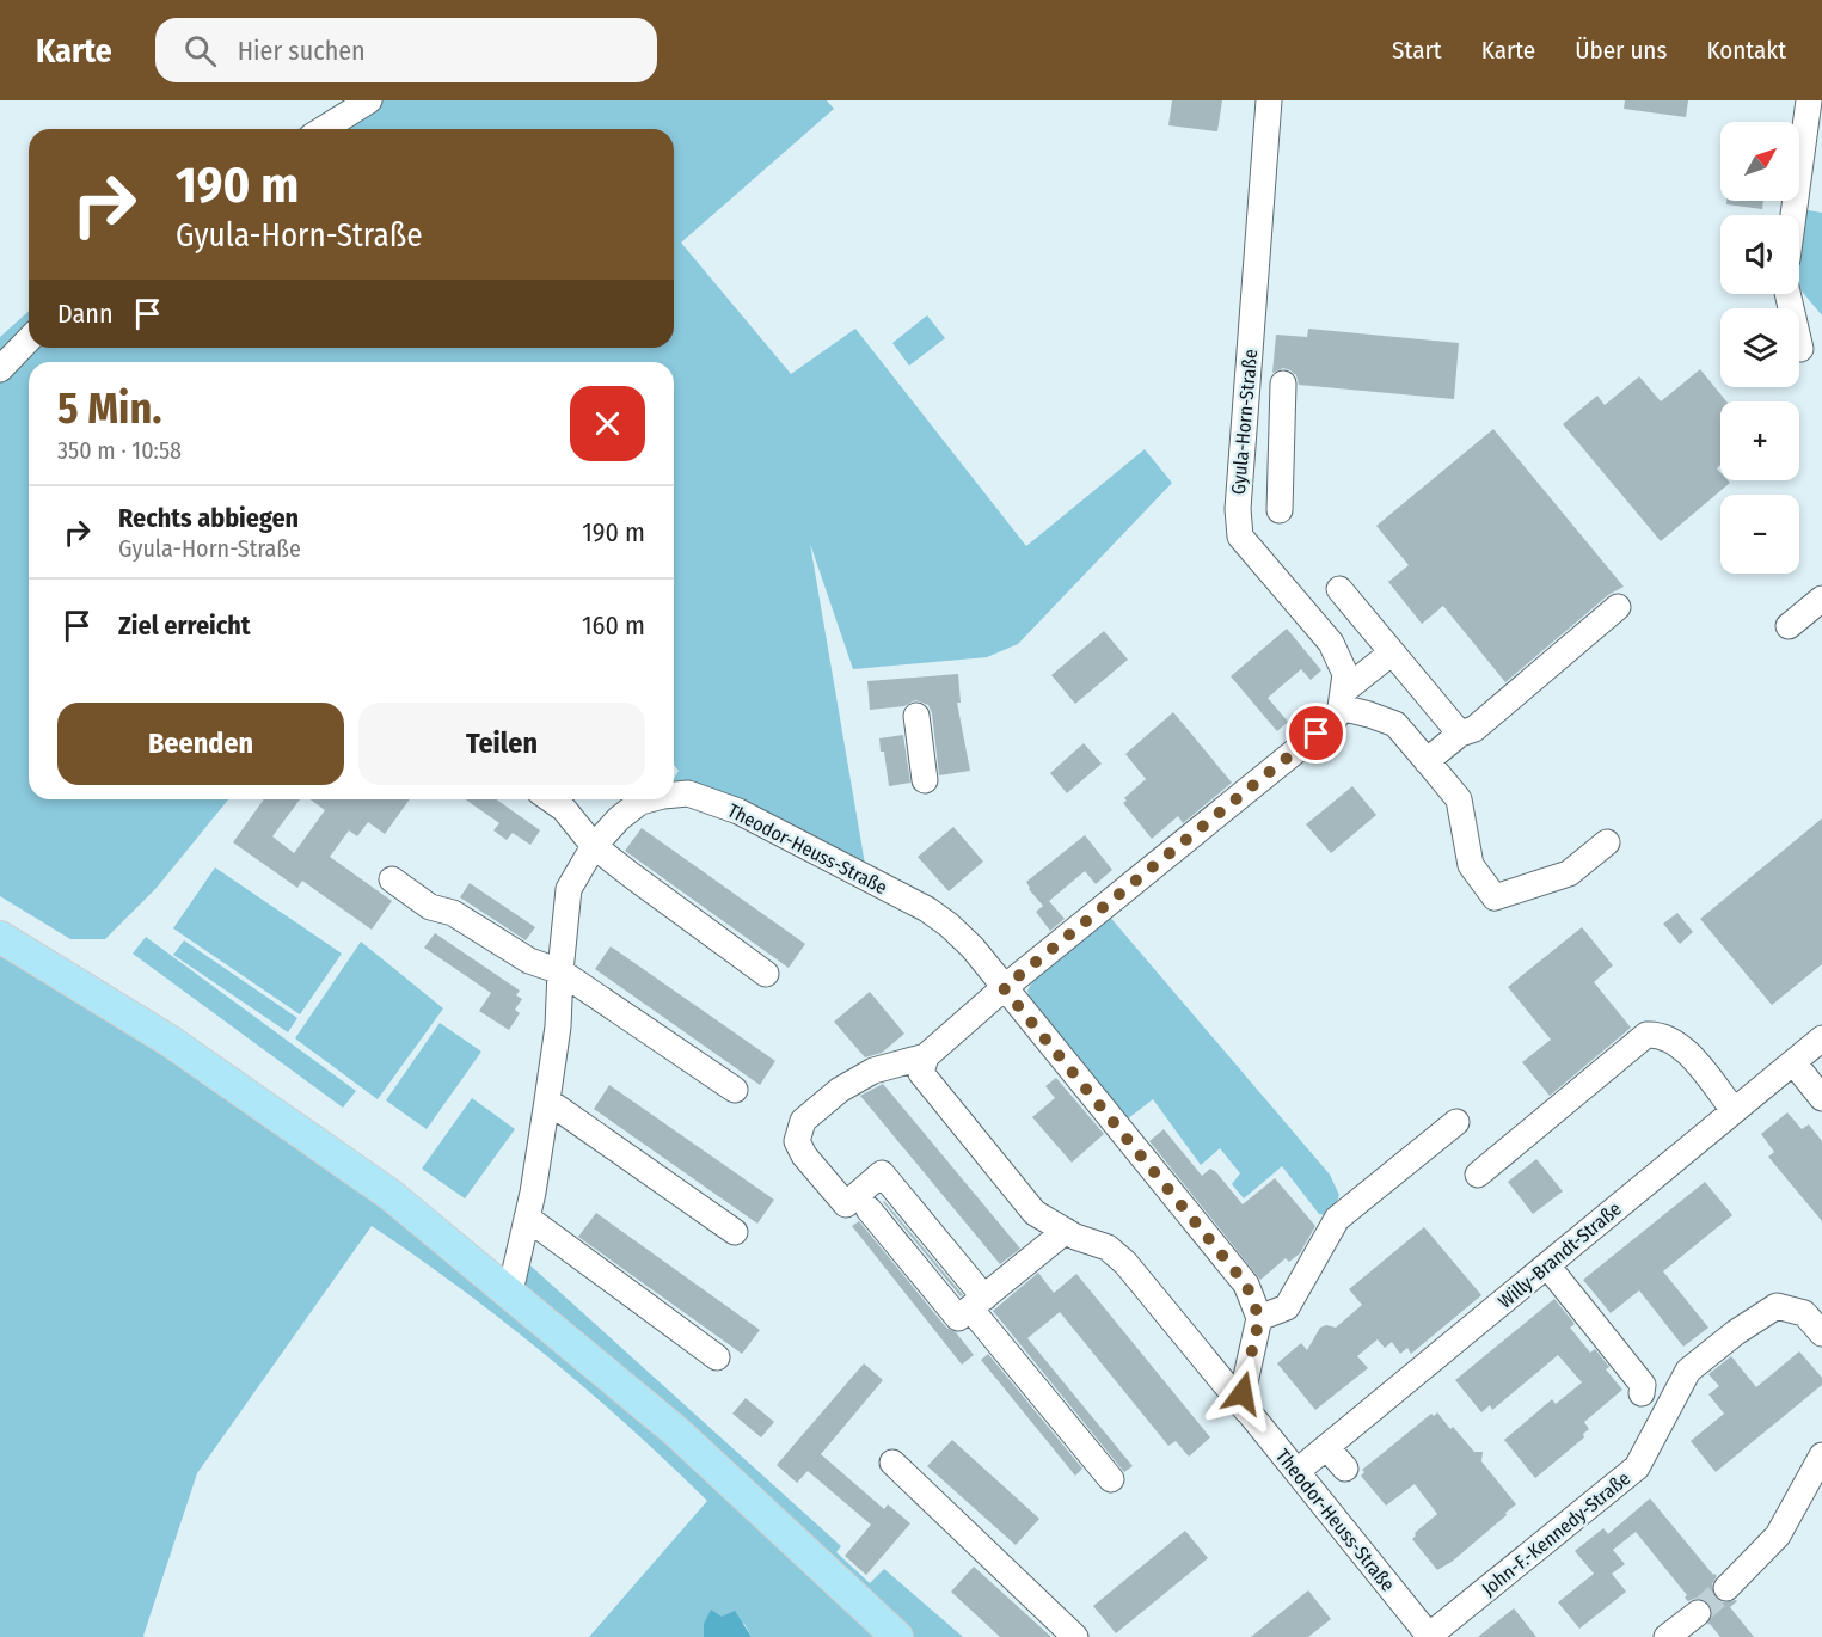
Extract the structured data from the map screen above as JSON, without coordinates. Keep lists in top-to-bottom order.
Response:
{
  "streets": {
    "street": [
      "Gyula-Horn-Straße",
      "Theodor-Heuss-Straße",
      "Willy-Brandt-Straße",
      "John-F.-Kennedy-Straße"
    ]
  },
  "crossings": [
    ["Theodor-Heuss-Straße", "Willy-Brandt-Straße"],
    ["Theodor-Heuss-Straße", "John-F.-Kennedy-Straße"]
  ],
  "north": "top right",
  "page": {
    "header": "Karte",
    "search": "Hier suchen",
    "nav": [
      "Start",
      "Karte",
      "Über uns",
      "Kontakt"
    ],
    "map_buttons": ["+", "−"],
    "turn": ["190 m", "Gyula-Horn-Straße"],
    "then": "Dann",
    "heading": ["5 Min.", "350 m · 10:58"],
    "list": [
      {
        "name": "Rechts abbiegen",
        "note": "Gyula-Horn-Straße",
        "value": "190 m"
      },
      {
        "name": "Ziel erreicht",
        "value": "160 m"
      }
    ],
    "buttons": ["Beenden", "Teilen"]
  }
}
